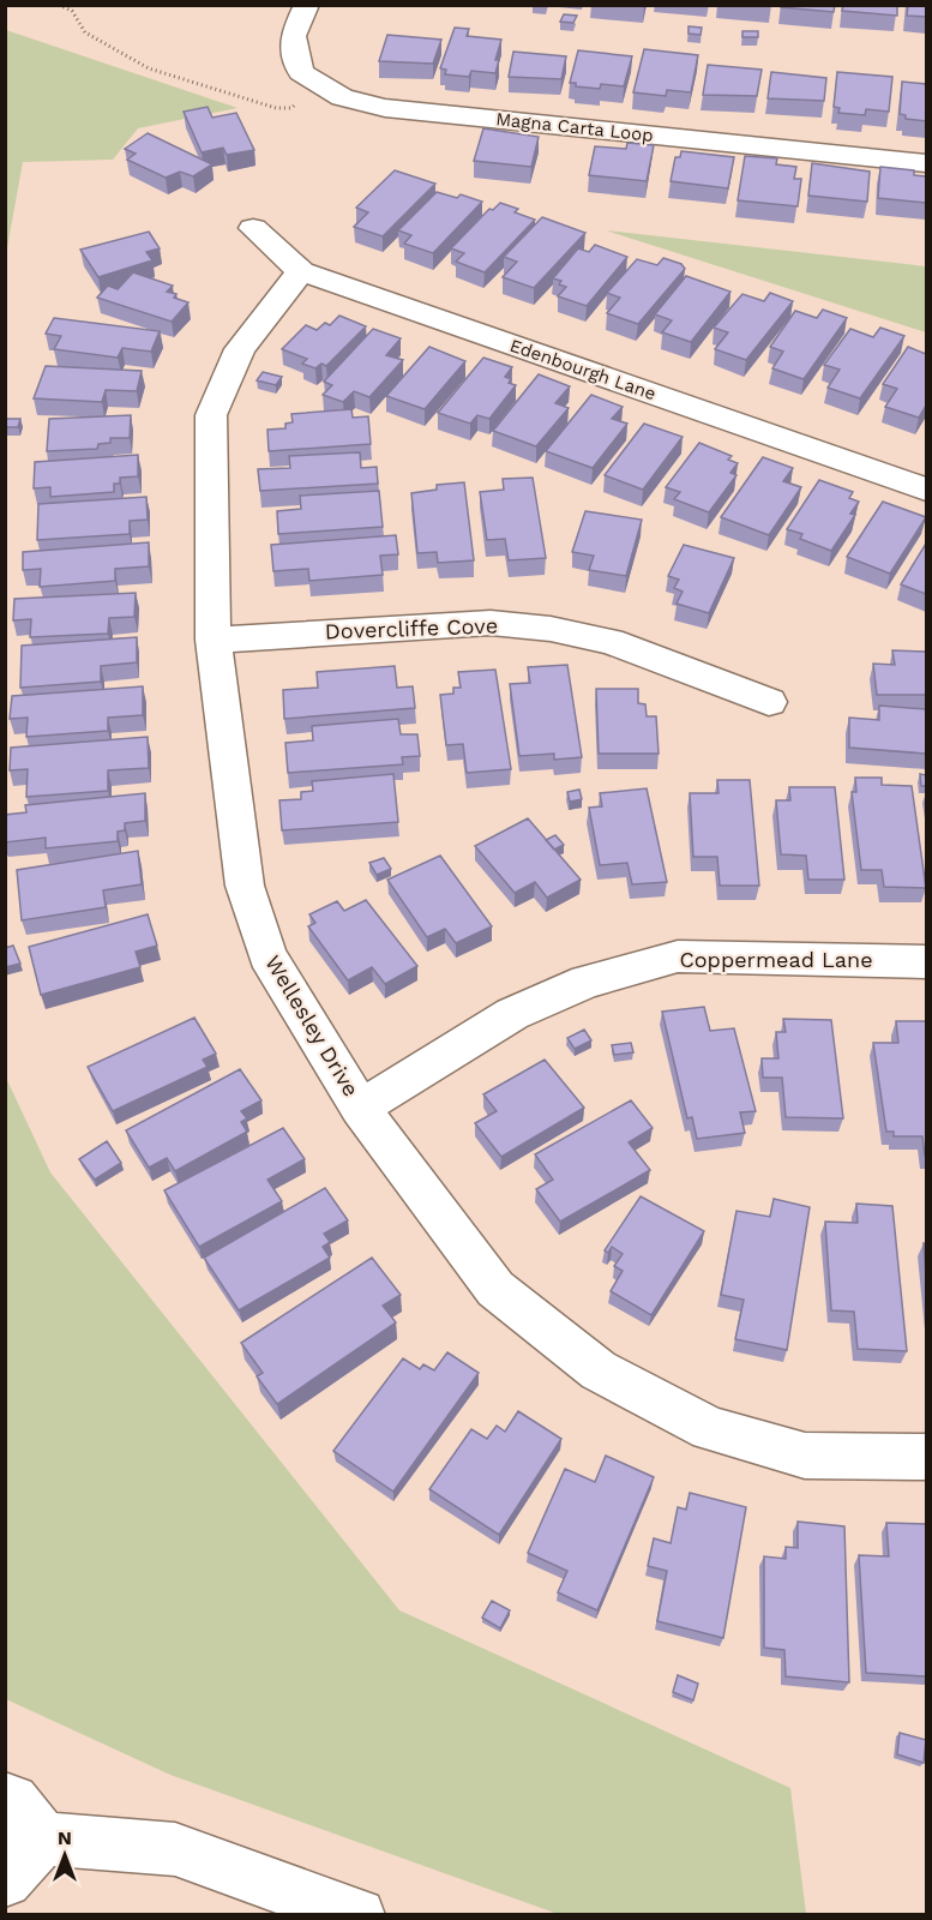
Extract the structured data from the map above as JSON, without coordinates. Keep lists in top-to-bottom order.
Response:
{
  "streets": {
    "street": [
      "Magna Carta Loop",
      "Edenbourgh Lane",
      "Dovercliffe Cove",
      "Coppermead Lane",
      "Wellesley Drive"
    ]
  },
  "crossings": [
    ["Edenbourgh Lane", "Wellesley Drive"],
    ["Dovercliffe Cove", "Wellesley Drive"],
    ["Coppermead Lane", "Wellesley Drive"]
  ],
  "north": "top"
}
